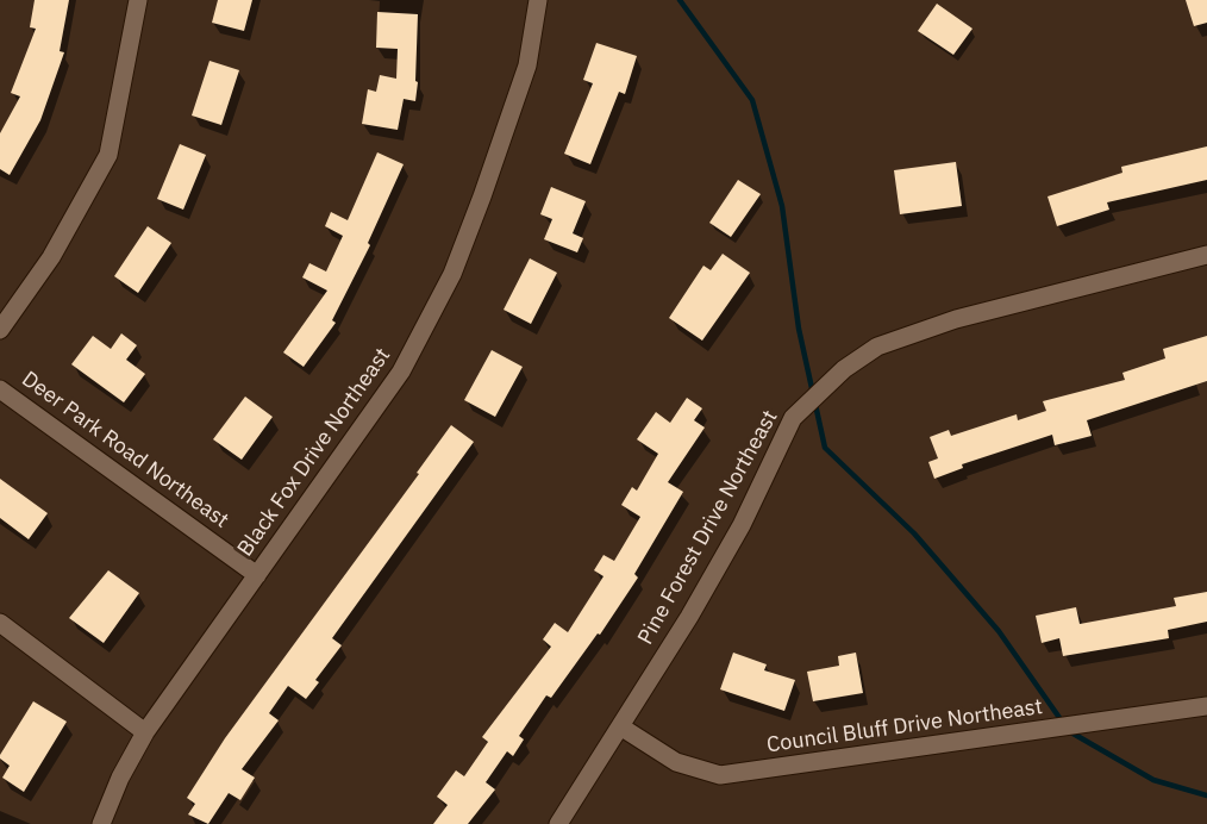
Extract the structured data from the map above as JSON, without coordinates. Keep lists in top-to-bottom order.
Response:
{
  "streets": {
    "street": [
      "Deer Park Road Northeast",
      "Black Fox Drive Northeast",
      "Pine Forest Drive Northeast",
      "Council Bluff Drive Northeast"
    ]
  },
  "crossings": [
    ["Deer Park Road Northeast", "Black Fox Drive Northeast"],
    ["Pine Forest Drive Northeast", "Council Bluff Drive Northeast"]
  ]
}
